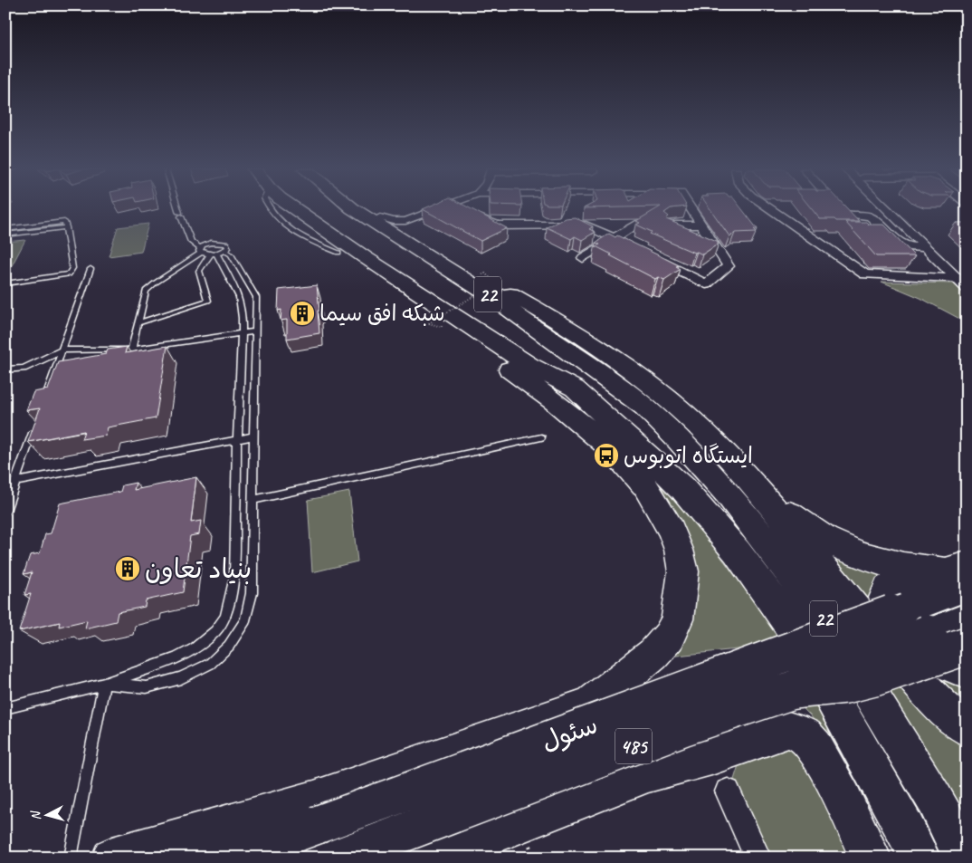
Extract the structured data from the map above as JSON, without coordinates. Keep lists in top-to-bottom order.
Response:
{
  "streets": {
    "main road": ["22", "سئول", "485"]
  },
  "places": {
    "building": ["شبکه افق سیما", "بنیاد تعاون"],
    "bus stop": ["ایستگاه اتوبوس"]
  },
  "north": "left"
}
